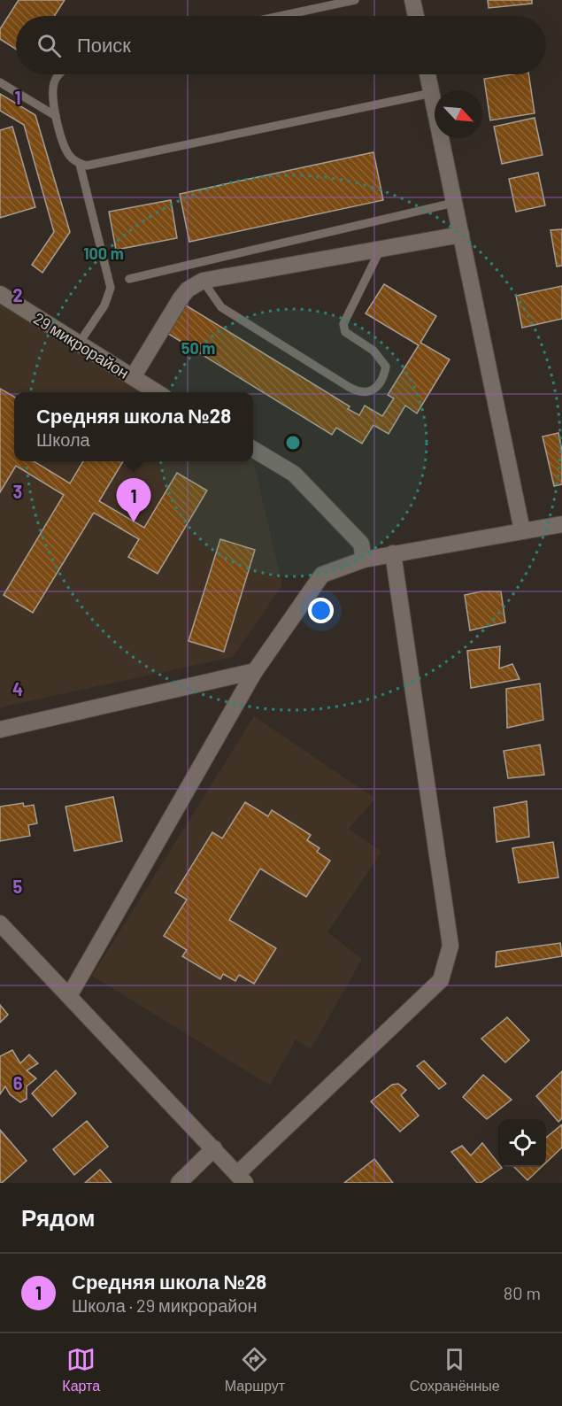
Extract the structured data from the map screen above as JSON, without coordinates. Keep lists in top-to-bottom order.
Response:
{
  "streets": {
    "street": ["29 микрорайон"]
  },
  "north": "bottom right",
  "page": {
    "search": "Поиск",
    "popup": ["Средняя школа №28", "Школа"],
    "pins": "1",
    "heading": "Рядом",
    "list": [
      {
        "mark": "1",
        "name": "Средняя школа №28",
        "note": "Школа · 29 микрорайон",
        "value": "80 m"
      }
    ],
    "nav": ["Карта", "Маршрут", "Сохранённые"]
  },
  "grid": {
    "rows": [
      "1",
      "2",
      "3",
      "4",
      "5",
      "6"
    ]
  },
  "rings": ["100 m", "50 m"]
}
